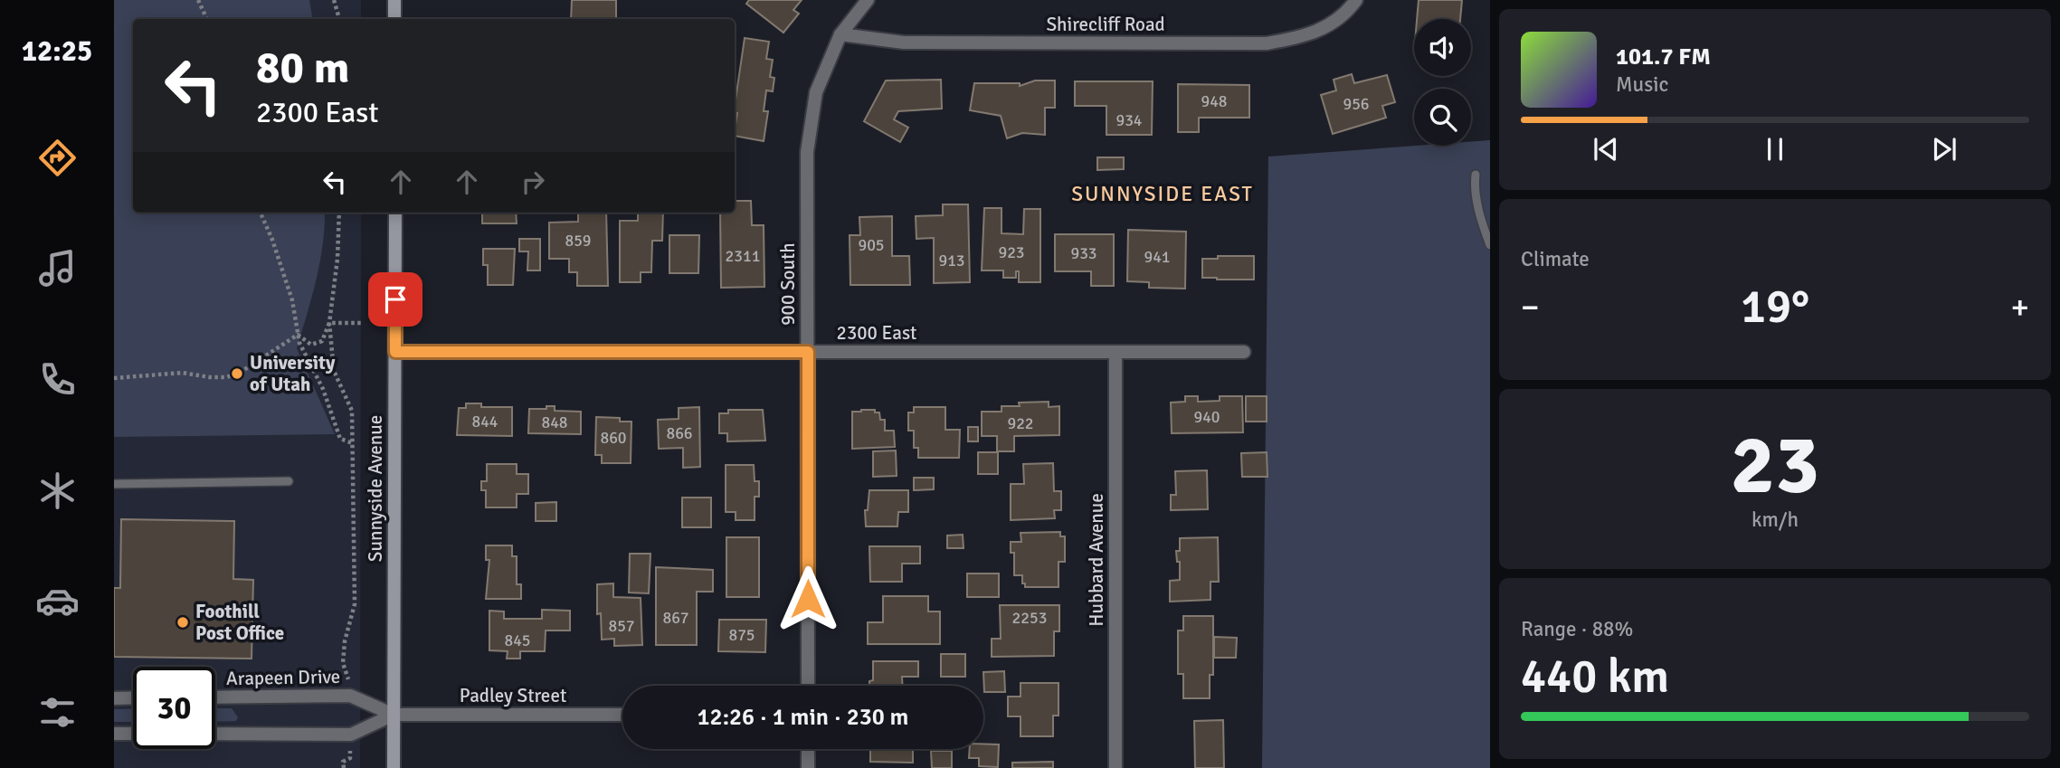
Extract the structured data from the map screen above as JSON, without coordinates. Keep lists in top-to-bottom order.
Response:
{
  "streets": {
    "main road": ["Sunnyside Avenue"],
    "street": [
      "Shirecliff Road",
      "900 South",
      "2300 East",
      "Hubbard Avenue",
      "Arapeen Drive",
      "Padley Street"
    ]
  },
  "crossings": [
    ["Shirecliff Road", "900 South"],
    ["900 South", "2300 East"],
    ["2300 East", "Sunnyside Avenue"],
    ["2300 East", "Hubbard Avenue"],
    ["Sunnyside Avenue", "Arapeen Drive"],
    ["Sunnyside Avenue", "Padley Street"],
    ["Arapeen Drive", "Padley Street"]
  ],
  "districts": ["SUNNYSIDE EAST"],
  "places": ["University of Utah", "Foothill Post Office"],
  "house_numbers": [
    "948",
    "956",
    "934",
    "859",
    "905",
    "923",
    "933",
    "2311",
    "941",
    "913",
    "940",
    "844",
    "848",
    "922",
    "866",
    "860",
    "867",
    "2253",
    "857",
    "875",
    "845"
  ],
  "page": {
    "tabs": "12:25",
    "turn": ["80 m", "2300 East"],
    "song": ["101.7 FM", "Music"],
    "tile": [
      "Climate",
      ["23", "km/h"],
      ["Range · 88%", "440 km"]
    ],
    "heat": ["−", "19°", "+"],
    "limit": "30",
    "trip": "12:26 · 1 min · 230 m"
  }
}
